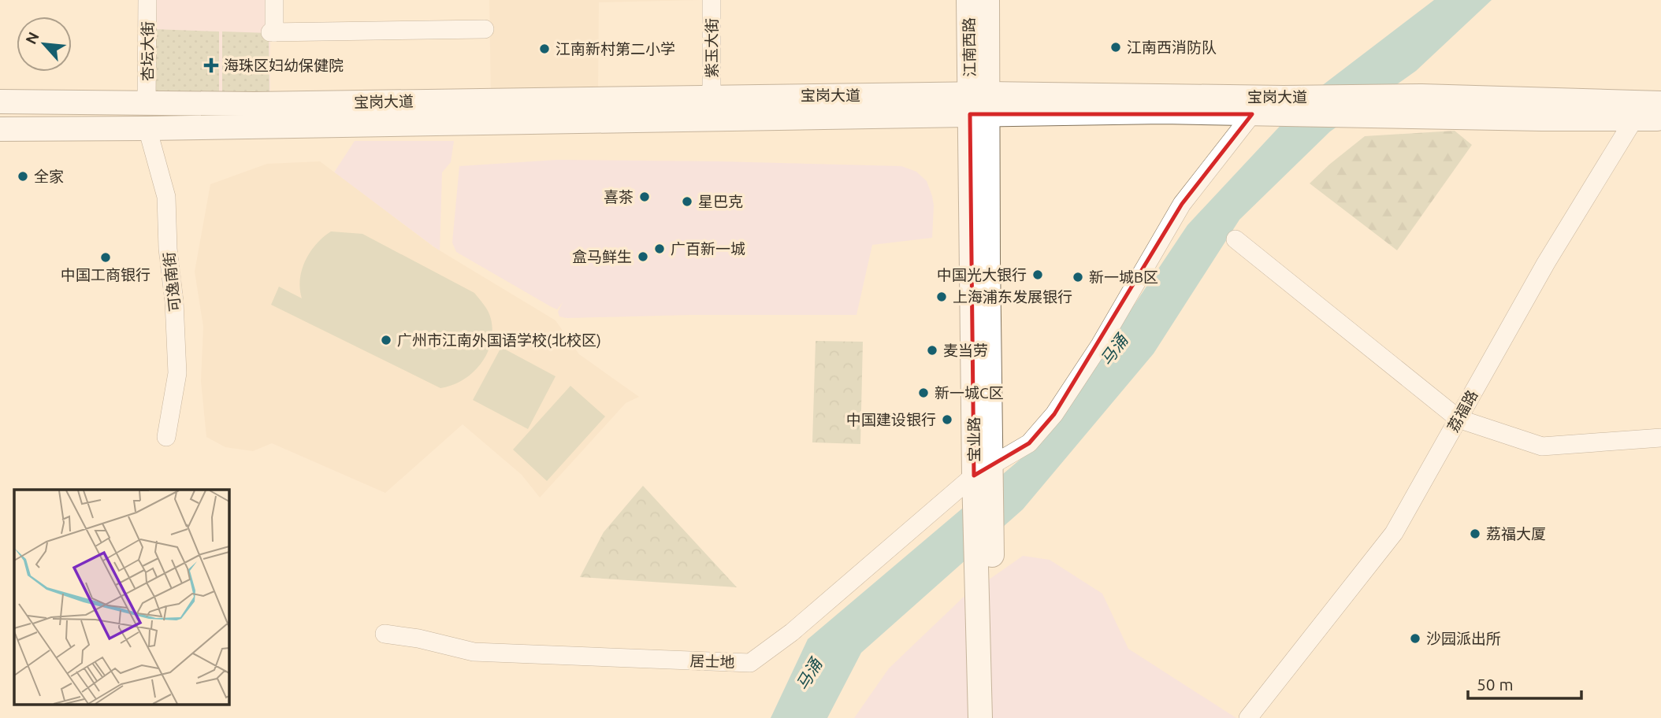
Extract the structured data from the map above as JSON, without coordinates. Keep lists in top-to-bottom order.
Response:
{
  "streets": {
    "main road": ["江南西路", "宝岗大道", "宝业路"],
    "street": [
      "紫玉大街",
      "杏坛大街",
      "可逸南街",
      "荔福路",
      "居士地"
    ]
  },
  "crossings": [
    ["江南西路", "宝岗大道"],
    ["江南西路", "宝业路"],
    ["紫玉大街", "宝岗大道"],
    ["杏坛大街", "宝岗大道"],
    ["宝岗大道", "可逸南街"],
    ["宝岗大道", "荔福路"],
    ["宝岗大道", "宝业路"],
    ["宝岗大道", "居士地"],
    ["宝业路", "居士地"]
  ],
  "water": ["马涌"],
  "places": {
    "other": [
      "江南西消防队",
      "江南新村第二小学",
      "全家",
      "喜茶",
      "星巴克",
      "广百新一城",
      "盒马鲜生",
      "中国工商银行",
      "中国光大银行",
      "新一城B区",
      "上海浦东发展银行",
      "广州市江南外国语学校(北校区)",
      "麦当劳",
      "新一城C区",
      "中国建设银行",
      "荔福大厦",
      "沙园派出所"
    ],
    "health": ["海珠区妇幼保健院"]
  },
  "scale_bar": "50 m",
  "north": "top left"
}
